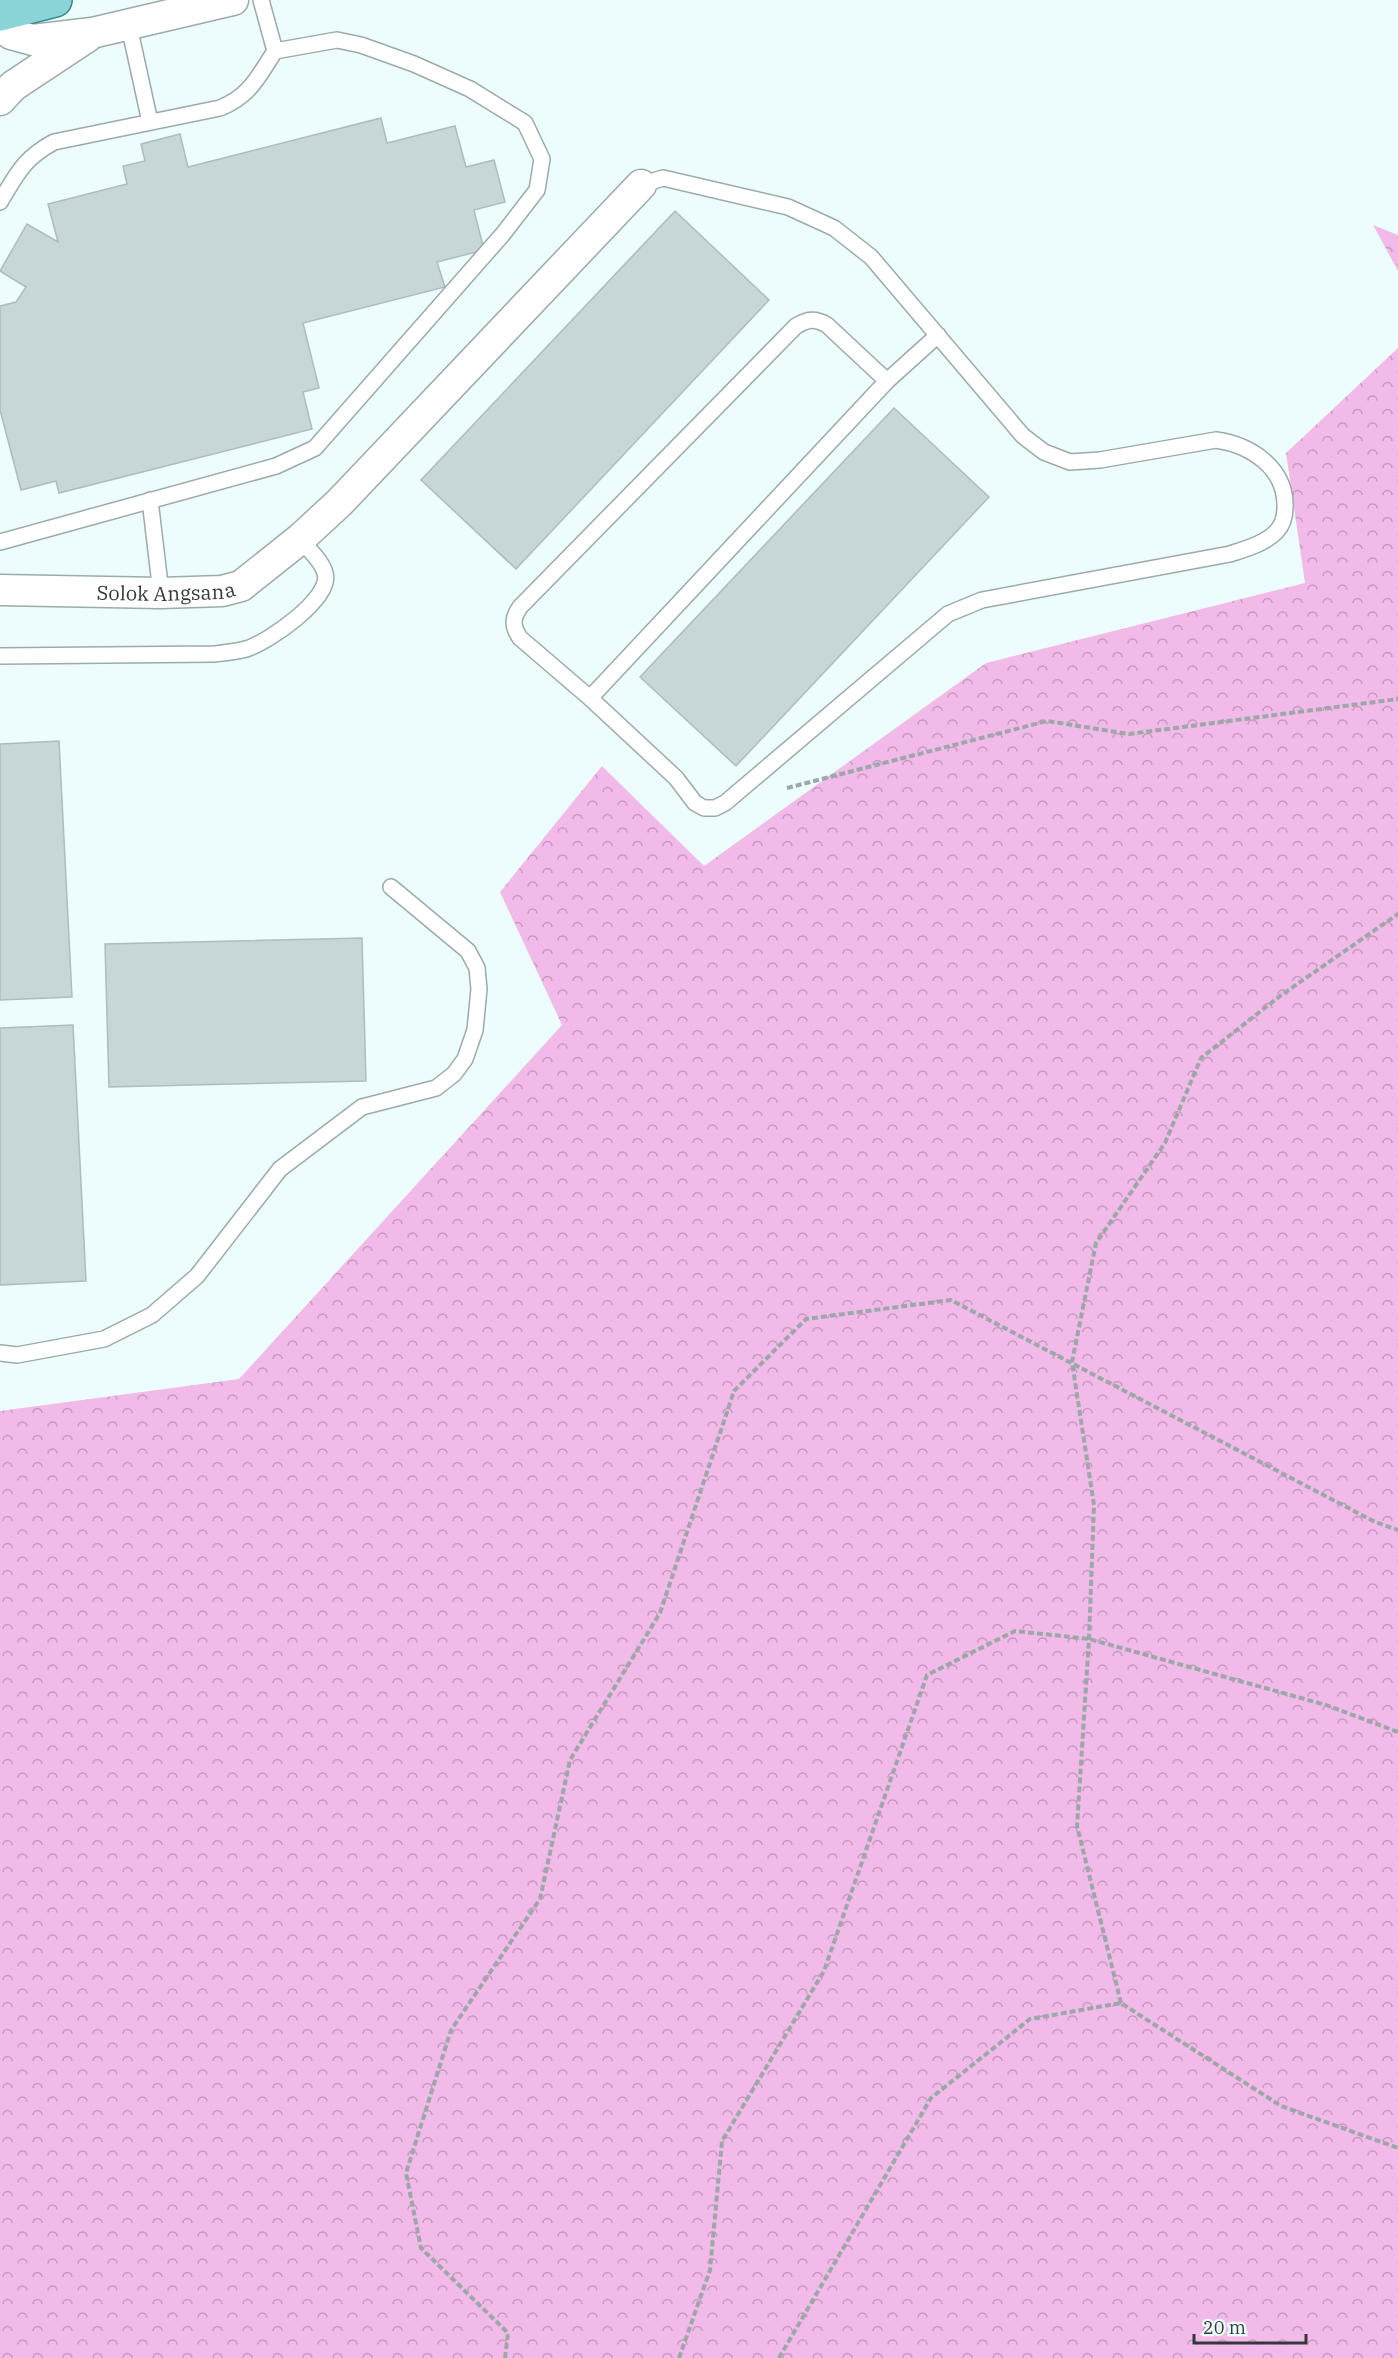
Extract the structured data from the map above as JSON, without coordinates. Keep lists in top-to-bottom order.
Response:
{
  "streets": {
    "street": ["Solok Angsana"]
  },
  "scale_bar": "20 m"
}
